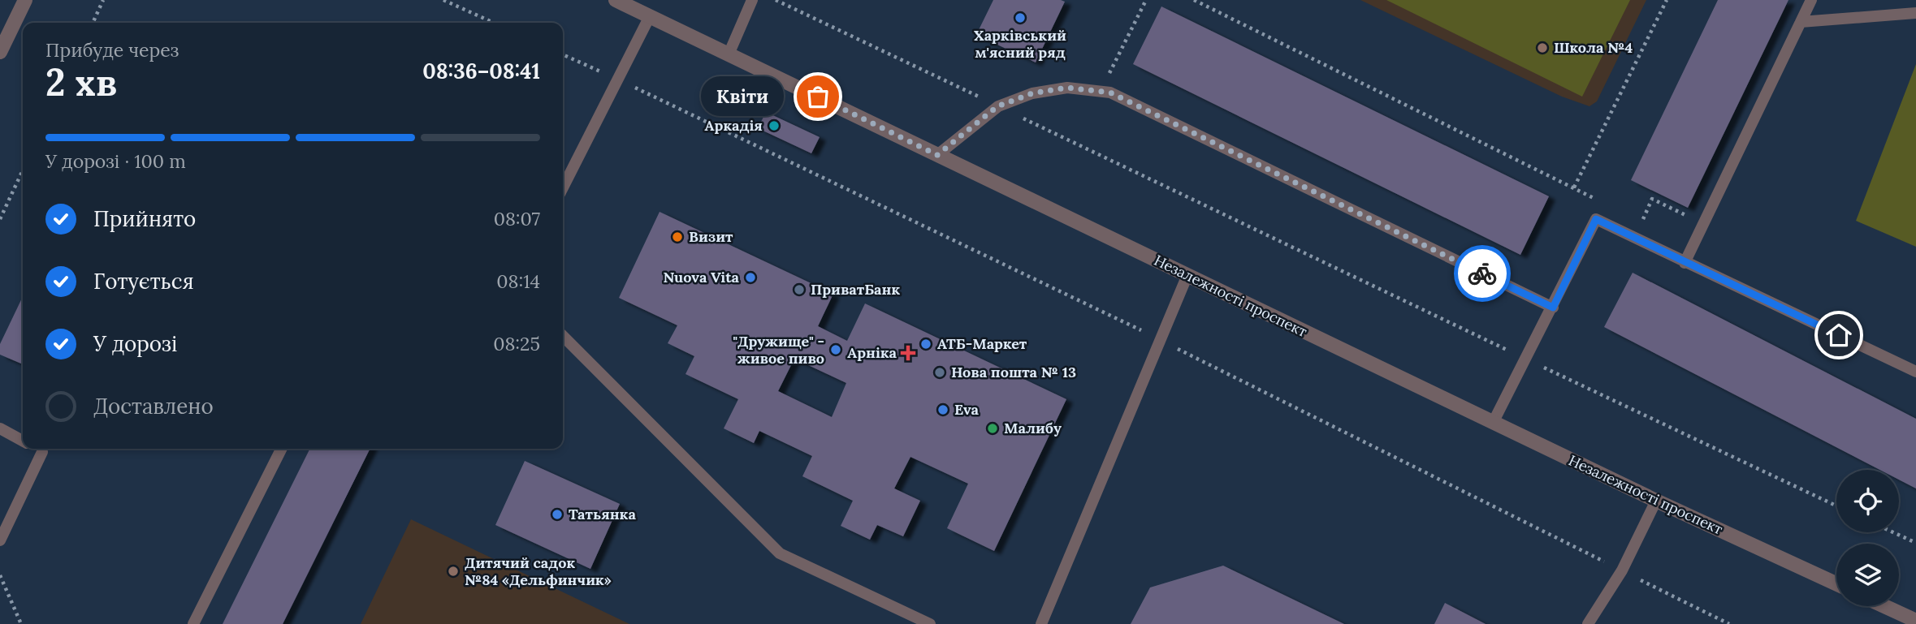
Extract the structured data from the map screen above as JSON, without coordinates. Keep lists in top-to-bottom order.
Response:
{
  "streets": {
    "street": ["Незалежності проспект"]
  },
  "places": {
    "other": [
      "Харківський м'ясний ряд",
      "Школа №4",
      "Квіти",
      "Аркадія",
      "Визит",
      "Nuova Vita",
      "ПриватБанк",
      "АТБ-Маркет",
      "\"Дружище\" - живое пиво",
      "Нова пошта № 13",
      "Eva",
      "Малибу",
      "Татьянка",
      "Дитячий садок №84 «Дельфинчик»"
    ],
    "health": ["Арніка"]
  },
  "page": {
    "heading": ["2 хв", "Прибуде через", "08:36–08:41"],
    "bubble": "Квіти",
    "bar": "У дорозі · 100 m",
    "list": [
      ["Прийнято", "08:07"],
      ["Готується", "08:14"],
      ["У дорозі", "08:25"],
      "Доставлено"
    ]
  }
}
